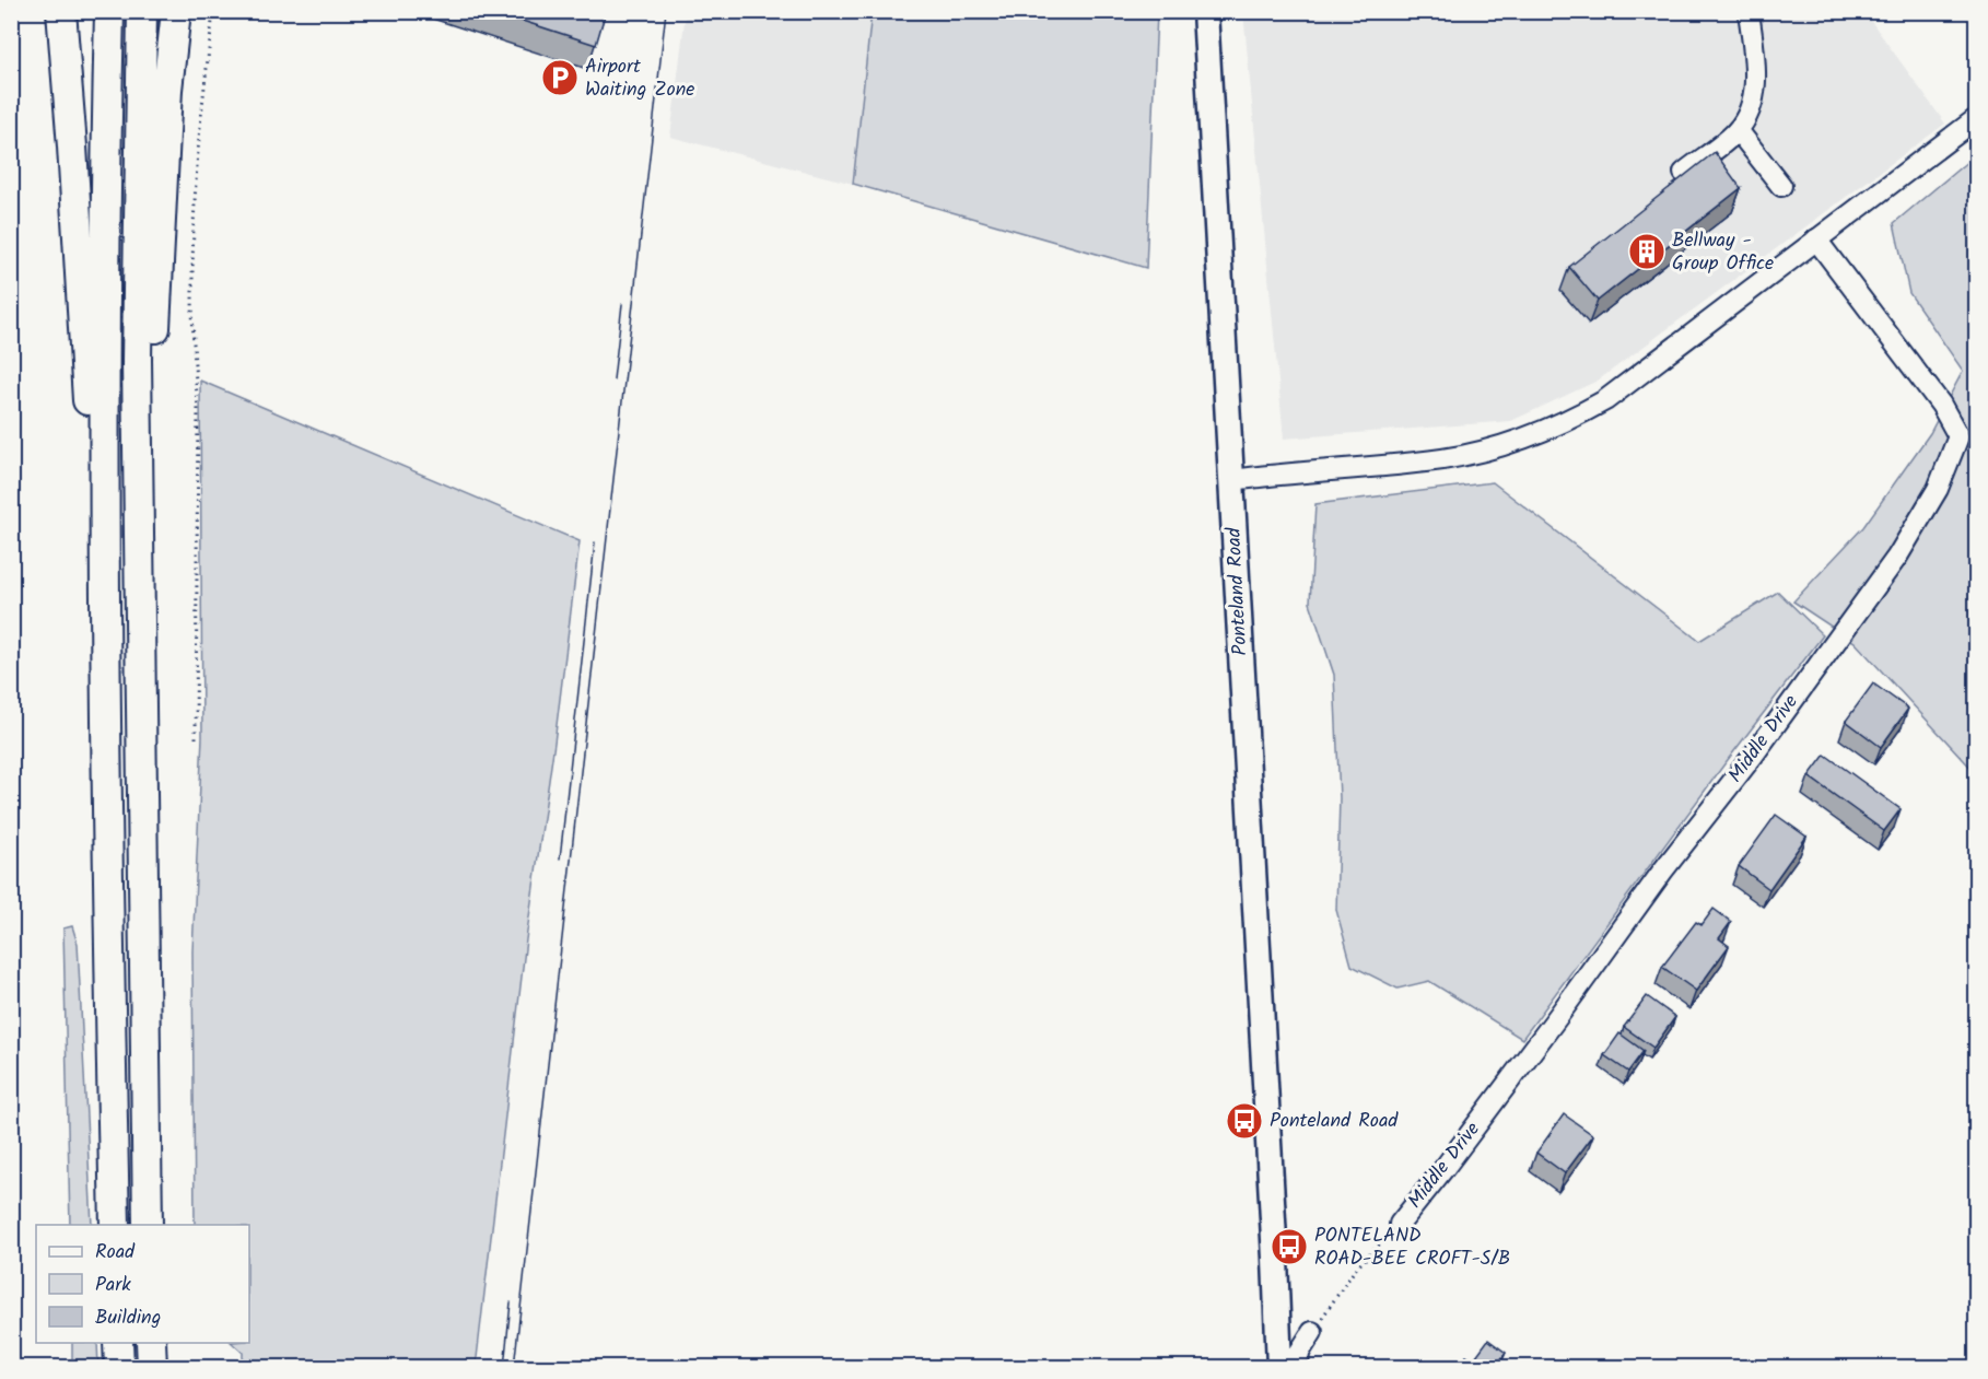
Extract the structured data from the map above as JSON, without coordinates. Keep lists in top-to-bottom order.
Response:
{
  "streets": {
    "main road": ["Ponteland Road"],
    "street": ["Middle Drive"]
  },
  "places": {
    "parking": ["Airport Waiting Zone"],
    "building": ["Bellway - Group Office"],
    "bus stop": ["Ponteland Road", "PONTELAND ROAD-BEE CROFT-S/B"]
  },
  "legend": ["Road", "Park", "Building"]
}
